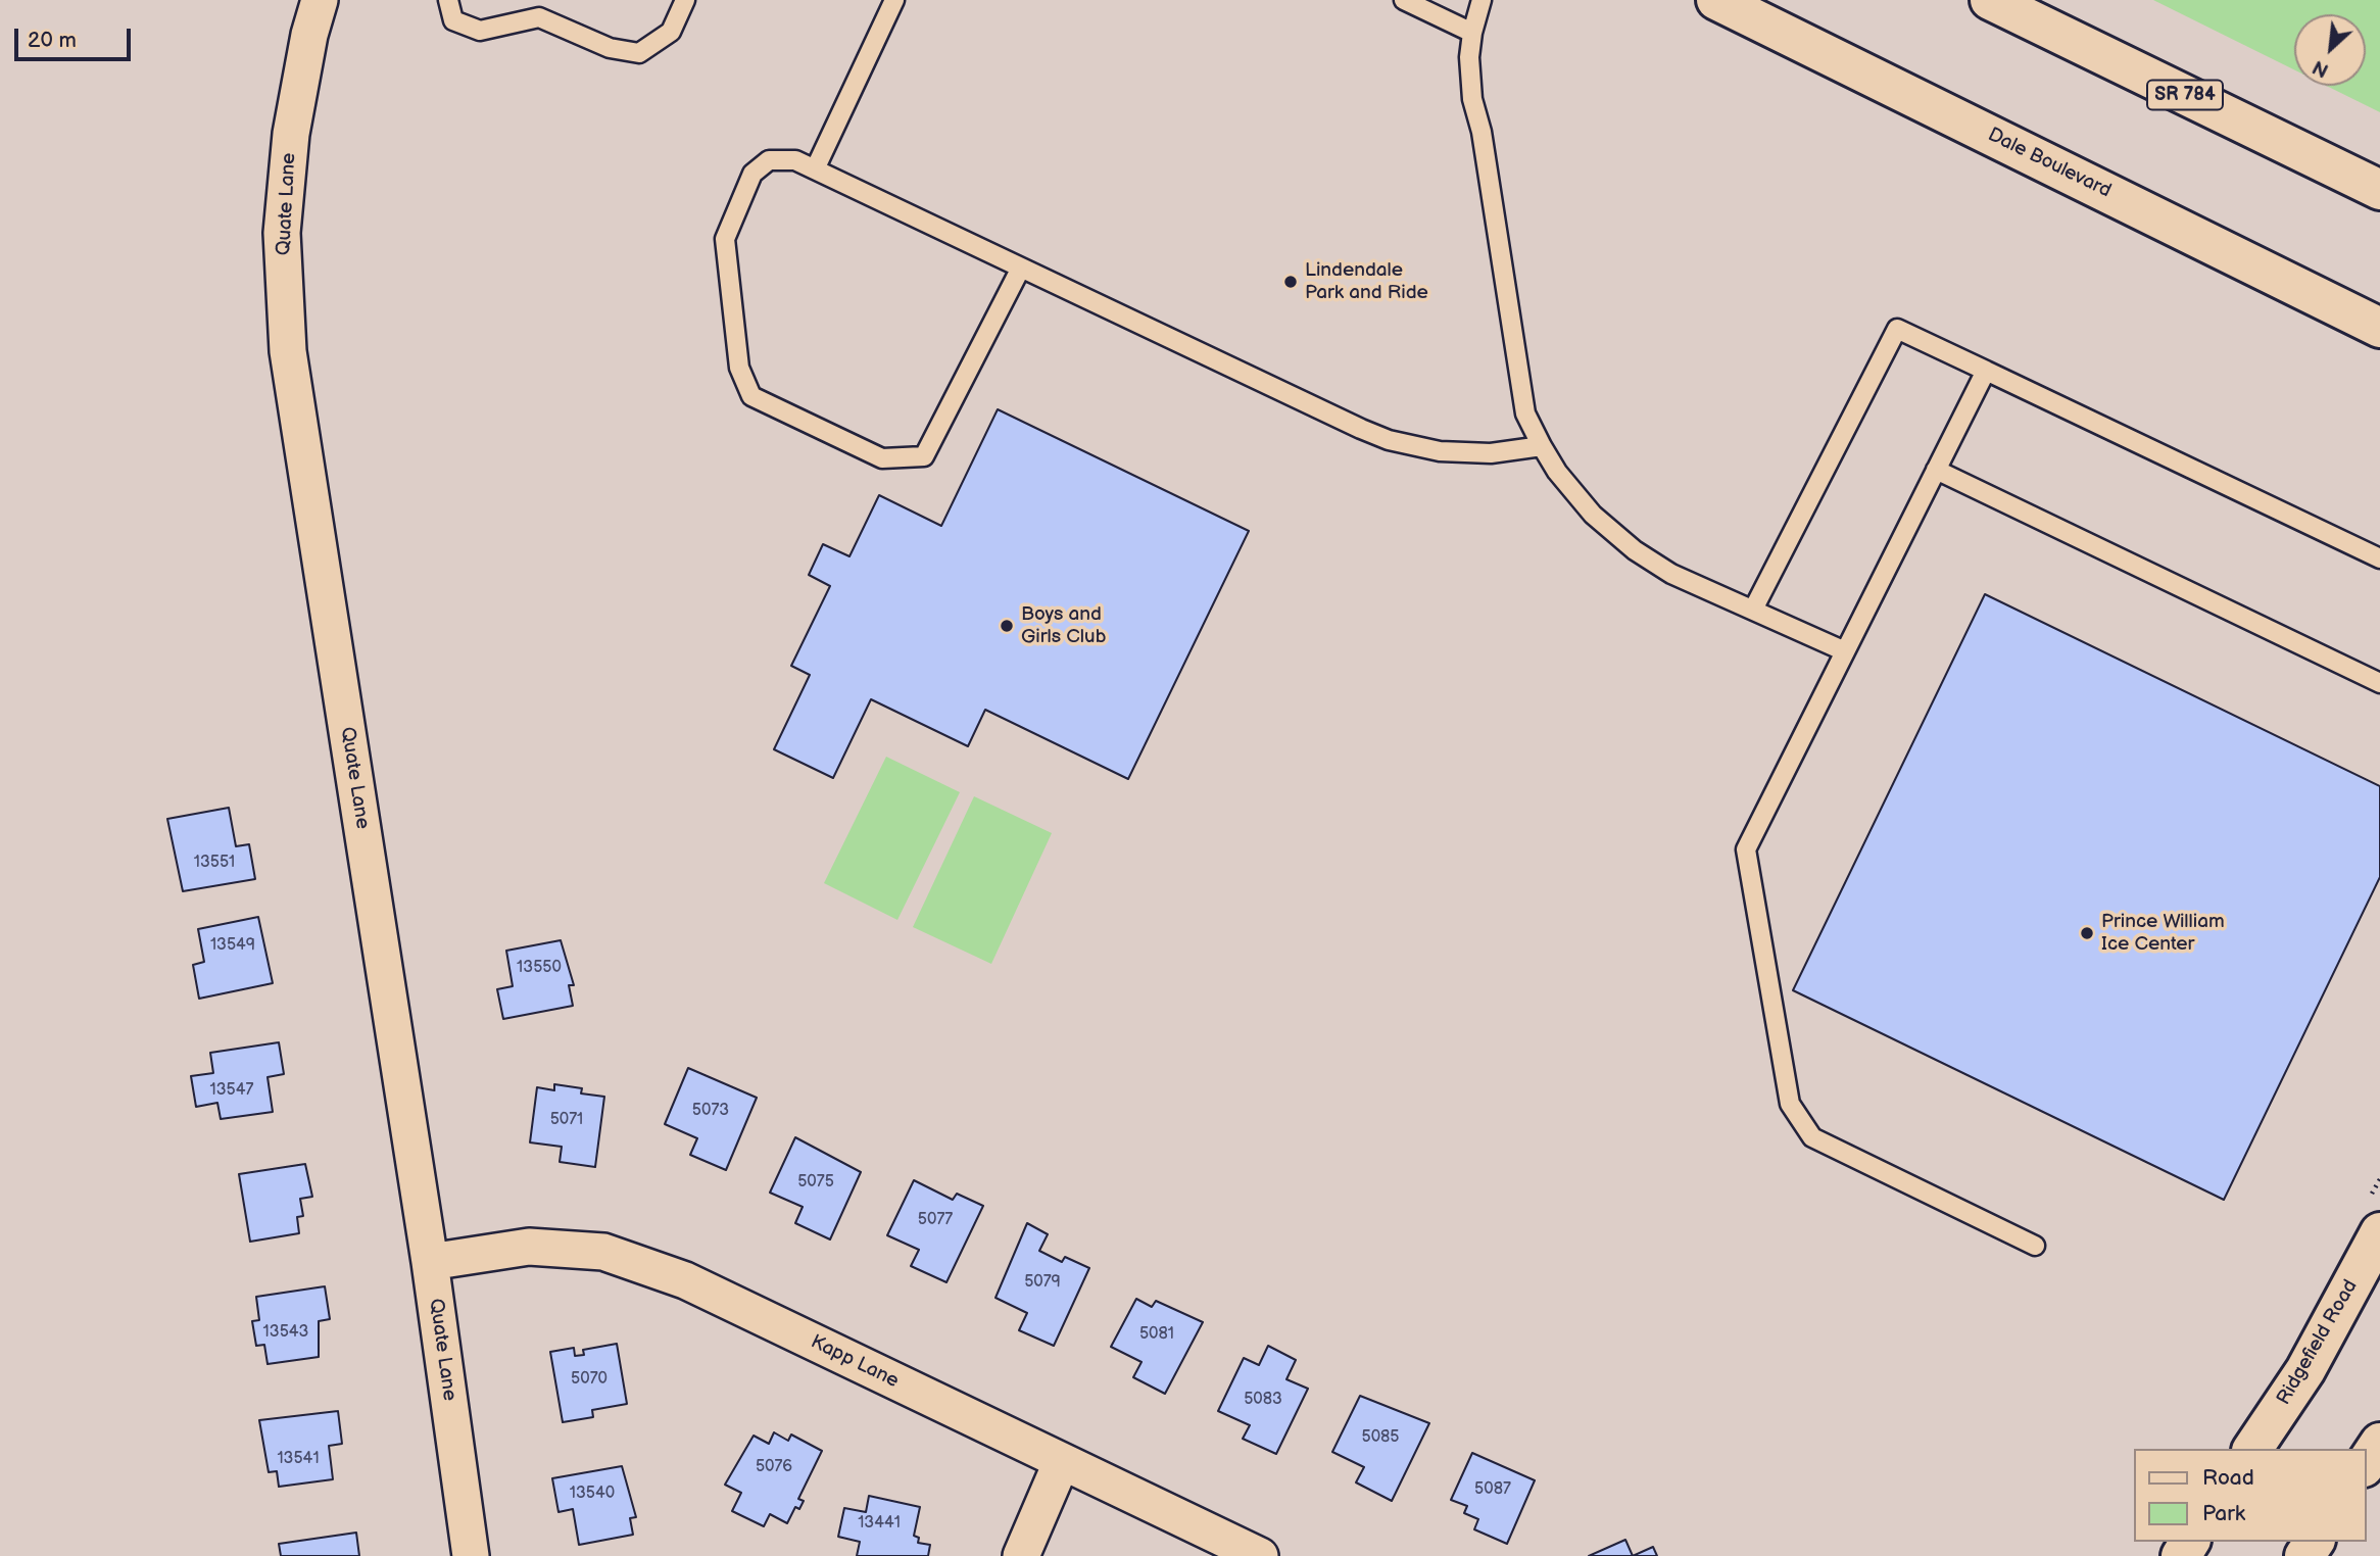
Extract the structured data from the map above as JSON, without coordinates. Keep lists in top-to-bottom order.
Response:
{
  "streets": {
    "main road": ["SR 784", "Dale Boulevard", "Ridgefield Road"],
    "street": ["Quate Lane", "Kapp Lane"]
  },
  "crossings": [
    ["Quate Lane", "Kapp Lane"]
  ],
  "places": ["Lindendale Park and Ride", "Boys and Girls Club", "Prince William Ice Center"],
  "house_numbers": [
    "13551",
    "13549",
    "13550",
    "13547",
    "5073",
    "5071",
    "5075",
    "5077",
    "5079",
    "13543",
    "5081",
    "5070",
    "5083",
    "5085",
    "13541",
    "5076",
    "5087",
    "13540",
    "13441"
  ],
  "legend": ["Road", "Park"],
  "scale_bar": "20 m",
  "north": "bottom left"
}
